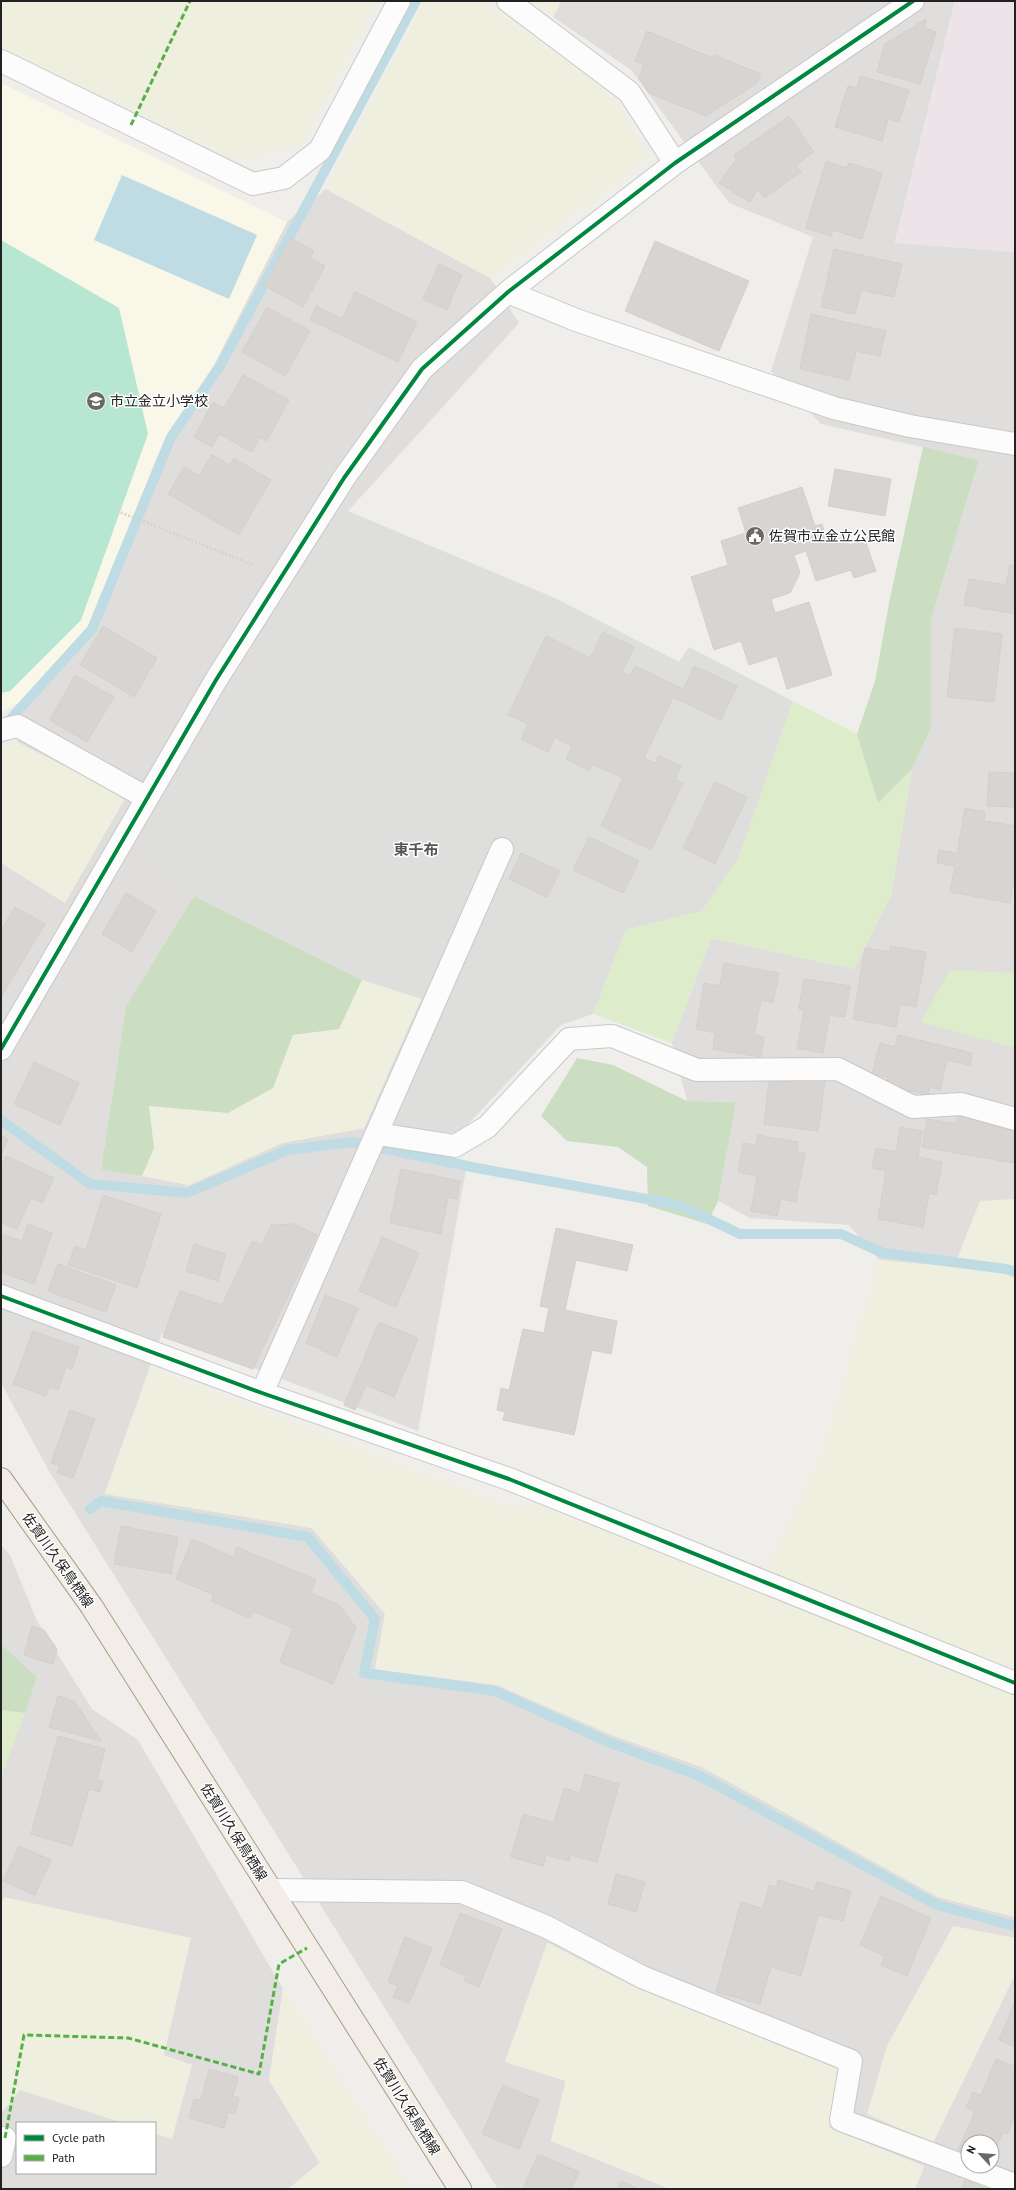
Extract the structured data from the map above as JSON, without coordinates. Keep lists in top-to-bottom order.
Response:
{
  "streets": {
    "main road": ["佐賀川久保鳥栖線"]
  },
  "districts": ["東千布"],
  "places": {
    "school or university": ["市立金立小学校"],
    "public building": ["佐賀市立金立公民館"]
  },
  "legend": ["Cycle path", "Path"],
  "north": "top left"
}
